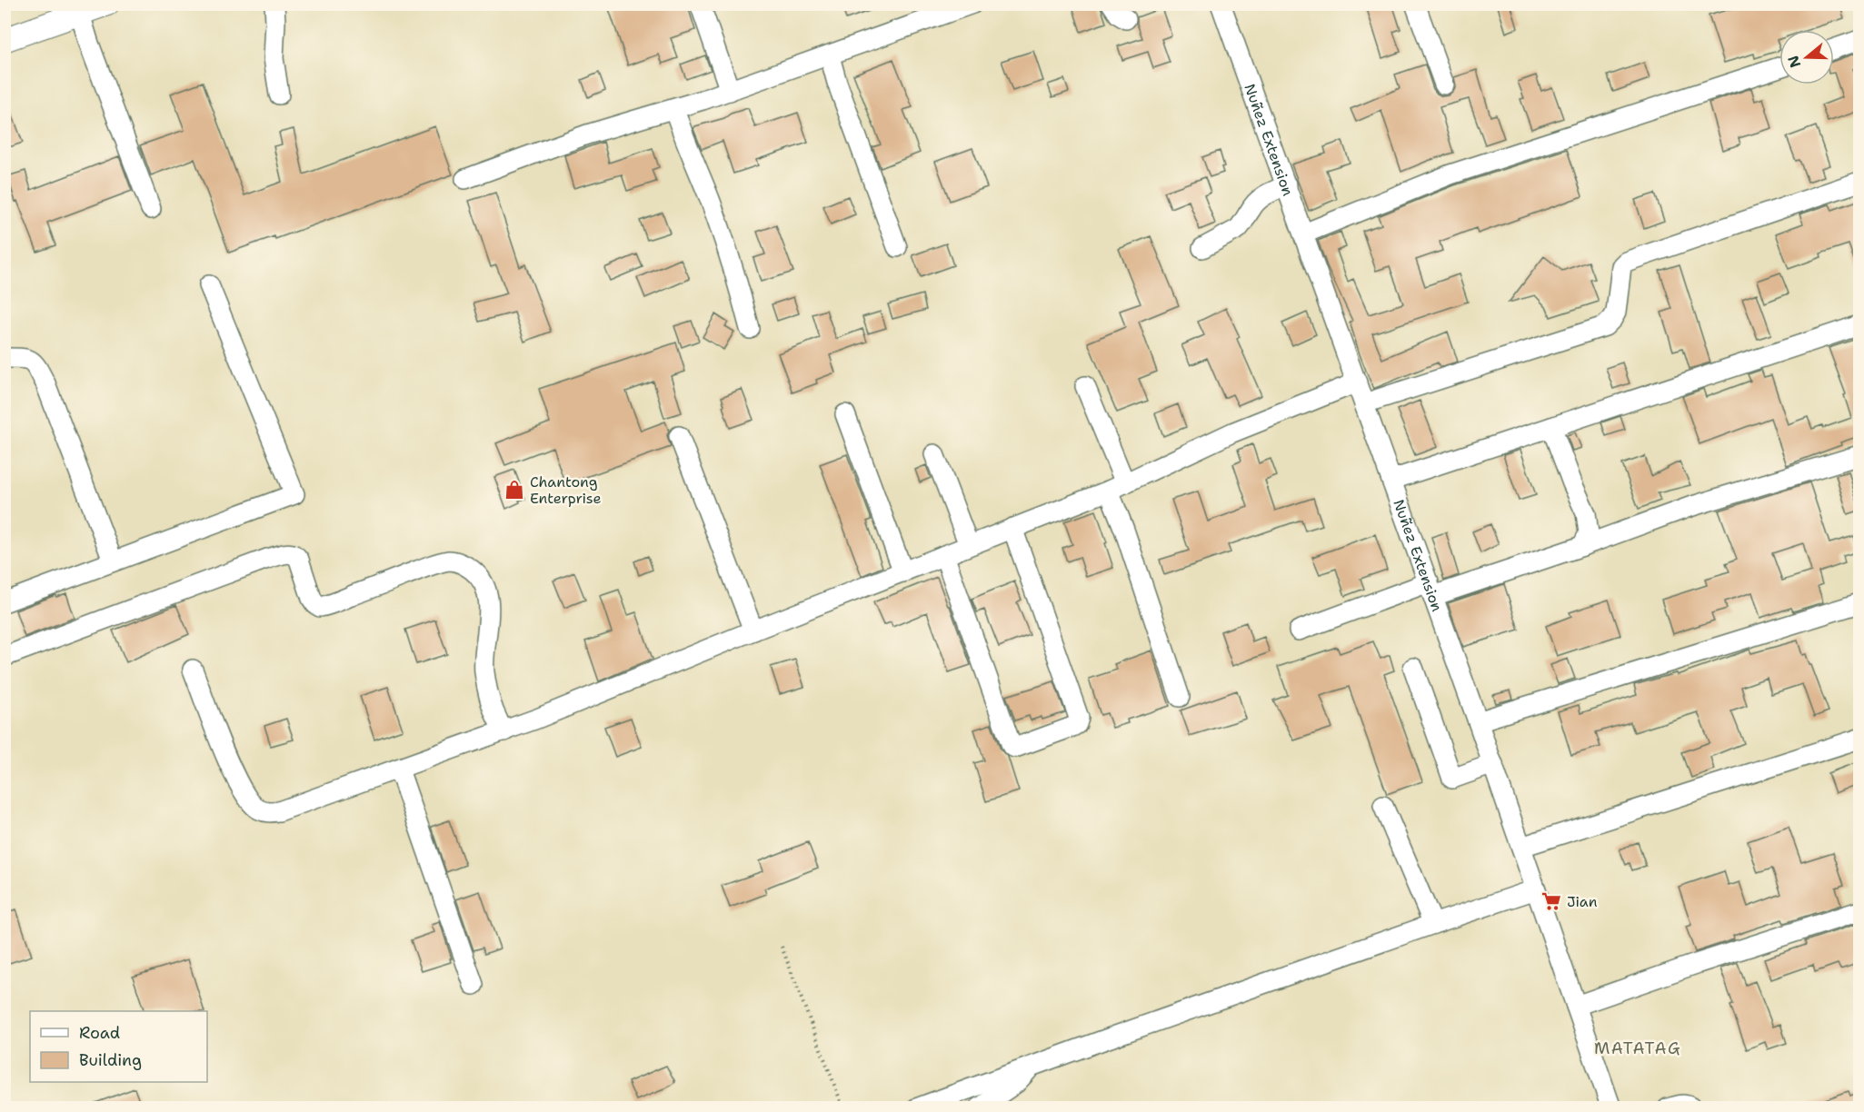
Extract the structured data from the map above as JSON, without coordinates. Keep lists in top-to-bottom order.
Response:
{
  "streets": {
    "street": ["Nuñez Extension"]
  },
  "districts": ["MATATAG"],
  "places": {
    "shop": ["Chantong Enterprise"],
    "supermarket": ["Jian"]
  },
  "legend": ["Road", "Building"],
  "north": "left"
}
